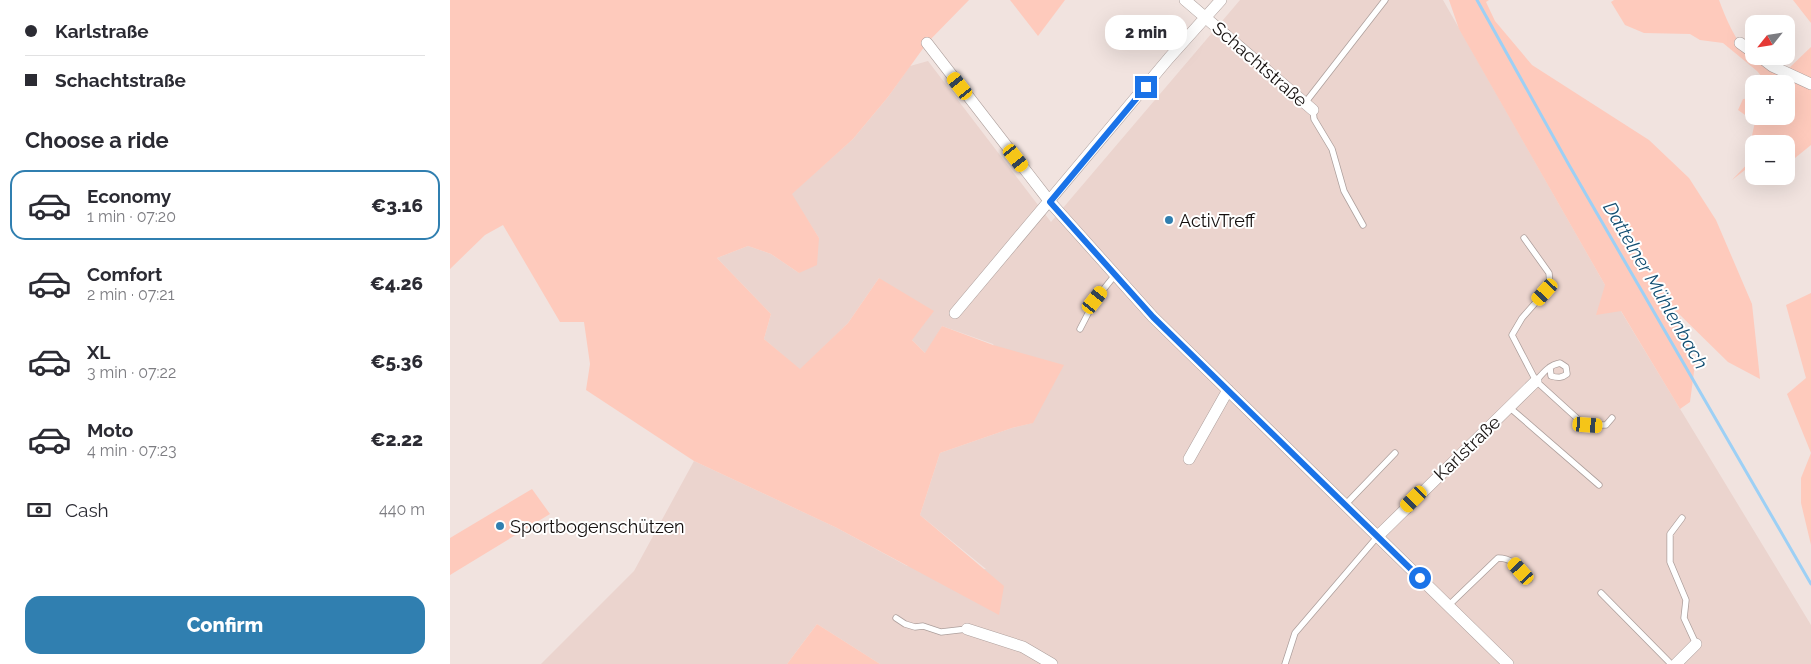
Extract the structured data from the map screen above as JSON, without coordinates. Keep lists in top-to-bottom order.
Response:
{
  "streets": {
    "street": ["Schachtstraße", "Karlstraße"]
  },
  "water": ["Dattelner Mühlenbach"],
  "places": ["ActivTreff", "Sportbogenschützen"],
  "north": "bottom left",
  "page": {
    "banner": ["Karlstraße", "Schachtstraße"],
    "map_buttons": ["+", "−"],
    "bubble": "2 min",
    "heading": "Choose a ride",
    "list": [
      {
        "name": "Economy",
        "note": "1 min · 07:20",
        "value": "€3.16"
      },
      {
        "name": "Comfort",
        "note": "2 min · 07:21",
        "value": "€4.26"
      },
      {
        "name": "XL",
        "note": "3 min · 07:22",
        "value": "€5.36"
      },
      {
        "name": "Moto",
        "note": "4 min · 07:23",
        "value": "€2.22"
      }
    ],
    "pay": ["Cash", "440 m"],
    "buttons": "Confirm"
  }
}
